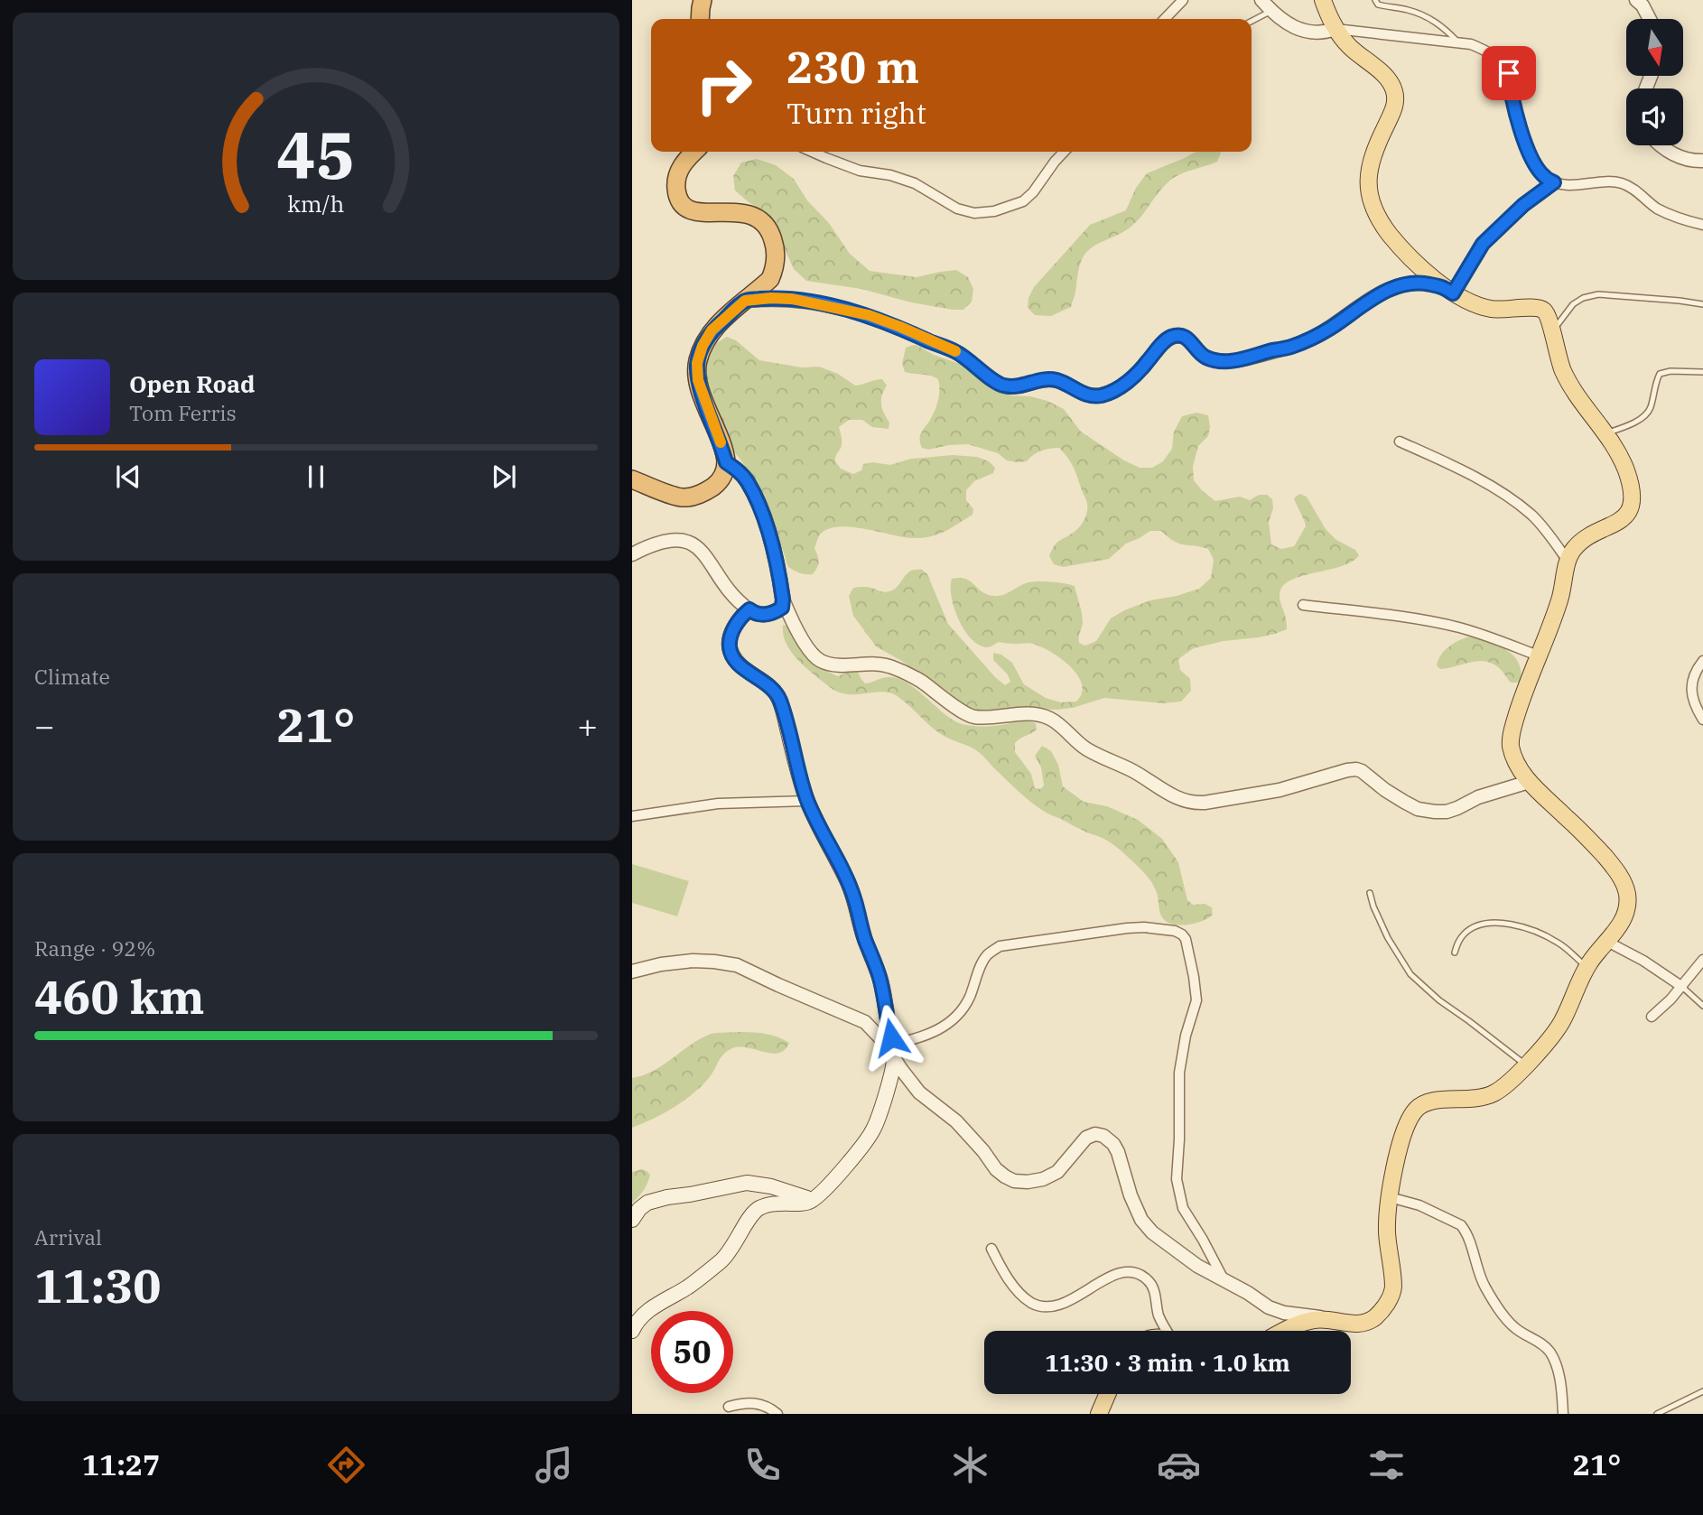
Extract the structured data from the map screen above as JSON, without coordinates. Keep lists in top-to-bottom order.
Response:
{
  "north": "bottom",
  "page": {
    "turn": ["230 m", "Turn right"],
    "song": ["Open Road", "Tom Ferris"],
    "tile": [
      "Climate",
      ["Range · 92%", "460 km"],
      ["Arrival", "11:30"]
    ],
    "heat": ["−", "21°", "+"],
    "limit": "50",
    "trip": "11:30 · 3 min · 1.0 km",
    "tabs": ["11:27", "21°"],
    "gauge": ["45", "km/h"]
  }
}
